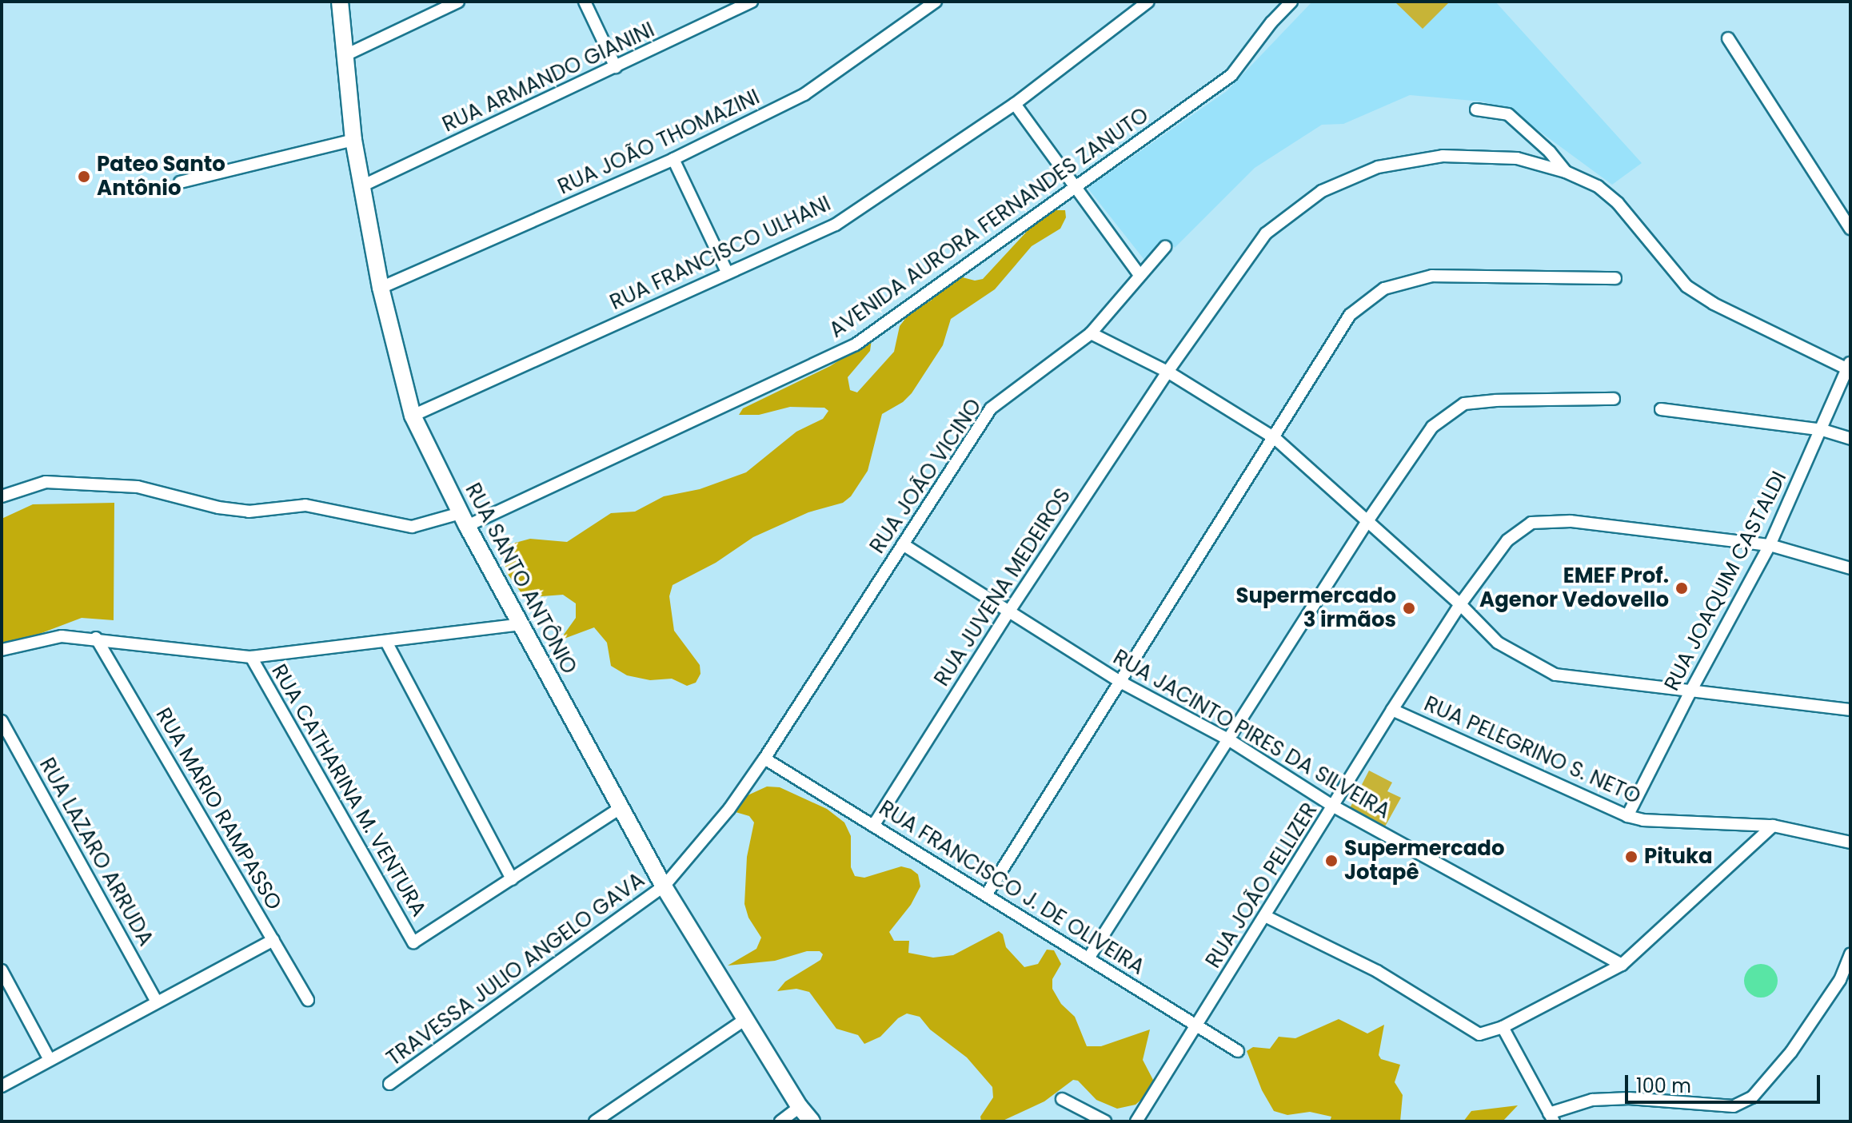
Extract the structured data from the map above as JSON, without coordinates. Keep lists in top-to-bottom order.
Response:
{
  "streets": {
    "main road": ["RUA SANTO ANTÔNIO"],
    "street": [
      "RUA ARMANDO GIANINI",
      "RUA JOÃO THOMAZINI",
      "AVENIDA AURORA FERNANDES ZANUTO",
      "RUA FRANCISCO ULHANI",
      "RUA JOÃO VICINO",
      "RUA JOAQUIM CASTALDI",
      "RUA JUVENA MEDEIROS",
      "RUA JACINTO PIRES DA SILVEIRA",
      "RUA PELEGRINO S. NETO",
      "RUA CATHARINA M. VENTURA",
      "RUA MARIO RAMPASSO",
      "RUA LAZARO ARRUDA",
      "RUA JOÃO PELLIZER",
      "RUA FRANCISCO J. DE OLIVEIRA",
      "TRAVESSA JULIO ANGELO GAVA"
    ]
  },
  "crossings": [
    ["RUA ARMANDO GIANINI", "RUA SANTO ANTÔNIO"],
    ["RUA JOÃO THOMAZINI", "RUA SANTO ANTÔNIO"],
    ["AVENIDA AURORA FERNANDES ZANUTO", "RUA SANTO ANTÔNIO"],
    ["RUA FRANCISCO ULHANI", "RUA SANTO ANTÔNIO"],
    ["RUA JOÃO VICINO", "RUA SANTO ANTÔNIO"],
    ["RUA JOÃO VICINO", "RUA JACINTO PIRES DA SILVEIRA"],
    ["RUA JOÃO VICINO", "RUA FRANCISCO J. DE OLIVEIRA"],
    ["RUA JOÃO VICINO", "TRAVESSA JULIO ANGELO GAVA"],
    ["RUA SANTO ANTÔNIO", "TRAVESSA JULIO ANGELO GAVA"],
    ["RUA JOAQUIM CASTALDI", "RUA JUVENA MEDEIROS"],
    ["RUA JOAQUIM CASTALDI", "RUA PELEGRINO S. NETO"],
    ["RUA JOAQUIM CASTALDI", "RUA JOÃO PELLIZER"],
    ["RUA JUVENA MEDEIROS", "RUA JACINTO PIRES DA SILVEIRA"],
    ["RUA JUVENA MEDEIROS", "RUA FRANCISCO J. DE OLIVEIRA"],
    ["RUA JACINTO PIRES DA SILVEIRA", "RUA JOÃO PELLIZER"],
    ["RUA PELEGRINO S. NETO", "RUA JOÃO PELLIZER"],
    ["RUA JOÃO PELLIZER", "RUA FRANCISCO J. DE OLIVEIRA"]
  ],
  "places": [
    "Pateo Santo Antônio",
    "EMEF Prof. Agenor Vedovello",
    "Supermercado 3 irmãos",
    "Pituka",
    "Supermercado Jotapê"
  ],
  "scale_bar": "100 m"
}
